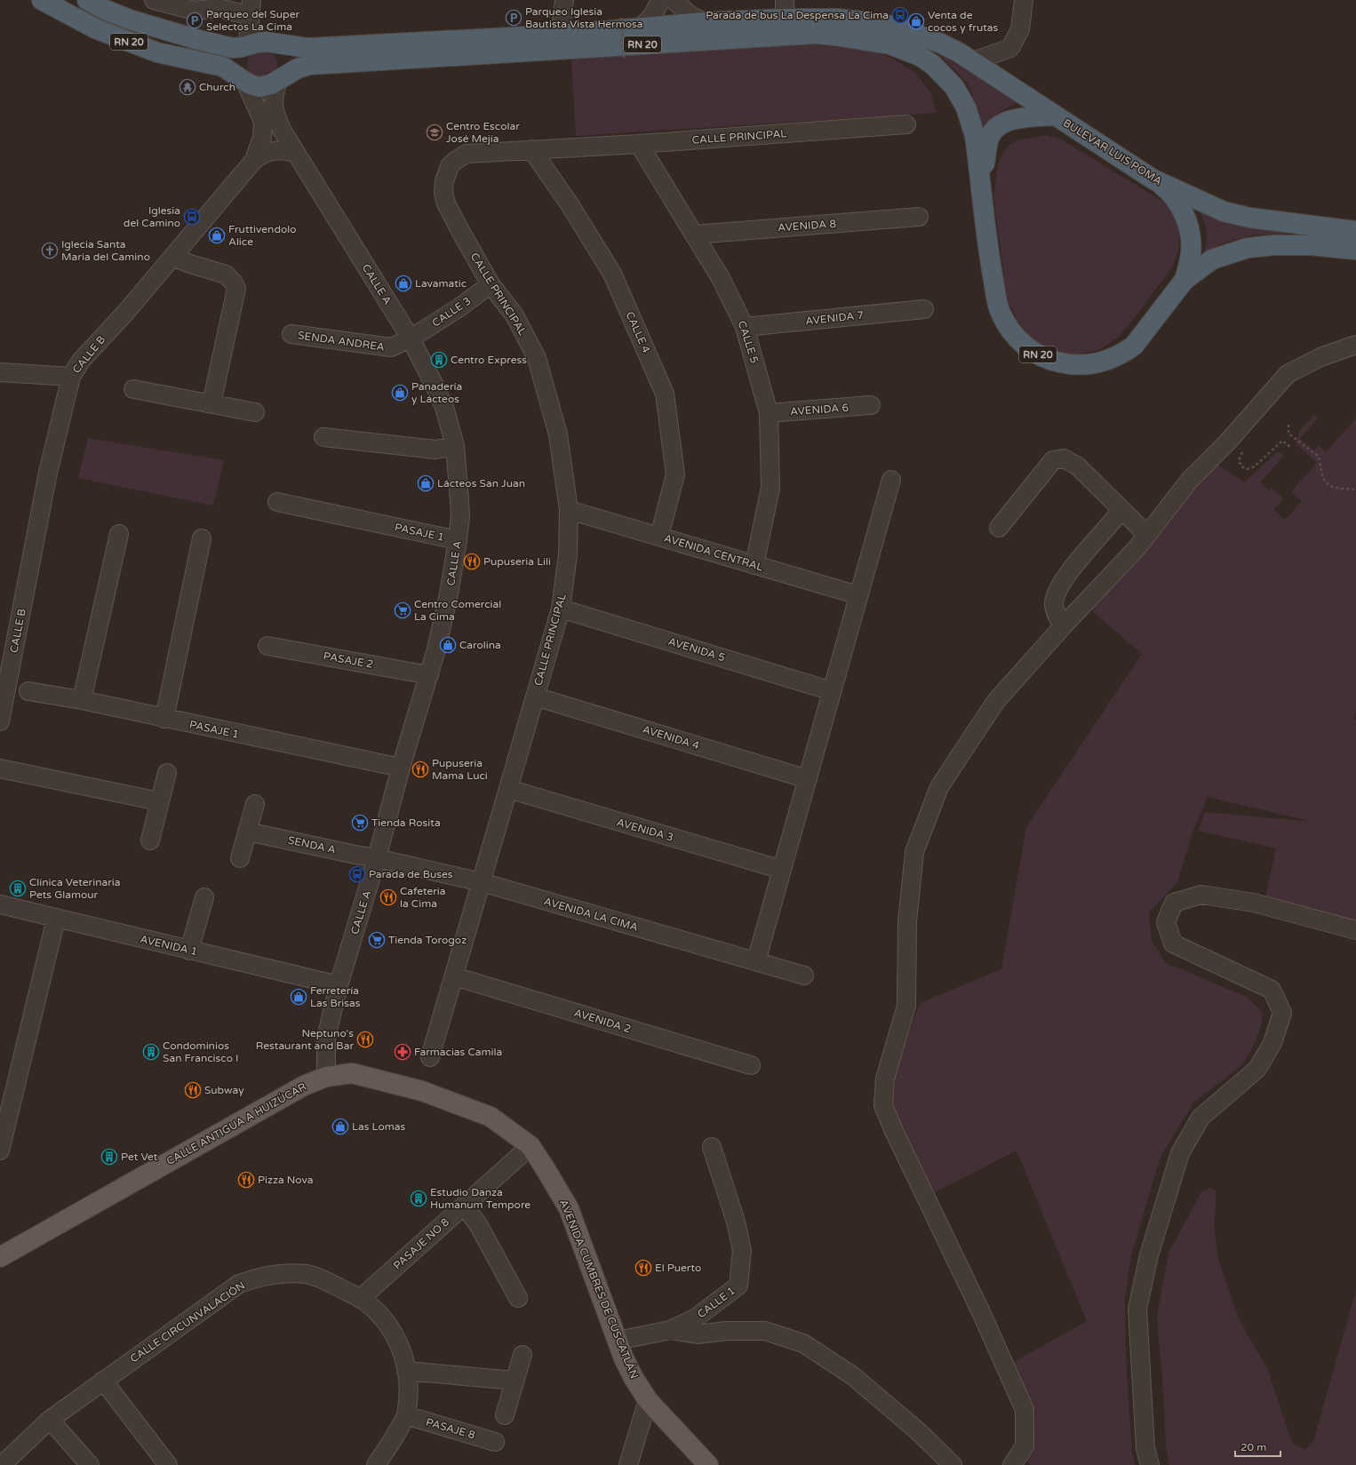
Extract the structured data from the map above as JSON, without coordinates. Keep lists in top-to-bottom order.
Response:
{
  "streets": {
    "highway": ["RN 20", "BULEVAR LUIS POMA"],
    "main road": ["CALLE ANTIGUA A HUIZÚCAR", "AVENIDA CUMBRES DE CUSCATLÁN"],
    "street": [
      "CALLE PRINCIPAL",
      "AVENIDA 8",
      "CALLE A",
      "CALLE 3",
      "AVENIDA 7",
      "CALLE 4",
      "SENDA ANDREA",
      "CALLE 5",
      "CALLE B",
      "AVENIDA 6",
      "PASAJE 1",
      "AVENIDA CENTRAL",
      "AVENIDA 5",
      "PASAJE 2",
      "AVENIDA 4",
      "AVENIDA 3",
      "SENDA A",
      "AVENIDA LA CIMA",
      "AVENIDA 1",
      "AVENIDA 2",
      "PASAJE NO 8",
      "CALLE 1",
      "CALLE CIRCUNVALACIÓN",
      "PASAJE 8"
    ]
  },
  "crossings": [
    ["RN 20", "BULEVAR LUIS POMA"],
    ["RN 20", "CALLE A"],
    ["RN 20", "CALLE B"],
    ["CALLE PRINCIPAL", "CALLE 3"],
    ["CALLE PRINCIPAL", "CALLE 4"],
    ["CALLE PRINCIPAL", "CALLE 5"],
    ["CALLE PRINCIPAL", "AVENIDA CENTRAL"],
    ["CALLE PRINCIPAL", "AVENIDA 5"],
    ["CALLE PRINCIPAL", "AVENIDA 4"],
    ["CALLE PRINCIPAL", "AVENIDA 3"],
    ["CALLE PRINCIPAL", "AVENIDA LA CIMA"],
    ["CALLE PRINCIPAL", "AVENIDA 2"],
    ["AVENIDA 8", "CALLE 5"],
    ["CALLE A", "CALLE 3"],
    ["CALLE A", "SENDA ANDREA"],
    ["CALLE A", "CALLE B"],
    ["CALLE A", "PASAJE 1"],
    ["CALLE A", "PASAJE 2"],
    ["CALLE A", "SENDA A"],
    ["CALLE A", "AVENIDA LA CIMA"],
    ["CALLE A", "AVENIDA 1"],
    ["CALLE A", "CALLE ANTIGUA A HUIZÚCAR"],
    ["CALLE A", "AVENIDA CUMBRES DE CUSCATLÁN"],
    ["CALLE 3", "SENDA ANDREA"],
    ["AVENIDA 7", "CALLE 5"],
    ["CALLE 4", "AVENIDA CENTRAL"],
    ["CALLE 5", "AVENIDA 6"],
    ["CALLE 5", "AVENIDA CENTRAL"],
    ["SENDA A", "AVENIDA LA CIMA"],
    ["CALLE ANTIGUA A HUIZÚCAR", "AVENIDA CUMBRES DE CUSCATLÁN"],
    ["PASAJE NO 8", "AVENIDA CUMBRES DE CUSCATLÁN"],
    ["PASAJE NO 8", "CALLE CIRCUNVALACIÓN"],
    ["AVENIDA CUMBRES DE CUSCATLÁN", "CALLE 1"],
    ["CALLE CIRCUNVALACIÓN", "PASAJE 8"]
  ],
  "places": {
    "bus stop": ["Parada de bus La Despensa La Cima", "Iglesia del Camino", "Parada de Buses"],
    "parking": ["Parqueo Iglesia Bautista Vista Hermosa", "Parqueo del Super Selectos La Cima"],
    "shop": [
      "Venta de cocos y frutas",
      "Fruttivendolo Alice",
      "Lavamatic",
      "Panadería y Lácteos",
      "Lácteos San Juan",
      "Carolina",
      "Ferretería Las Brisas",
      "Las Lomas"
    ],
    "temple": ["Church"],
    "school or university": ["Centro Escolar José Mejía"],
    "church": ["Iglecia Santa Maria del Camino"],
    "building": [
      "Centro Express",
      "Clínica Veterinaria Pets Glamour",
      "Condominios San Francisco I",
      "Pet Vet",
      "Estudio Danza Humanum Tempore"
    ],
    "restaurant": [
      "Pupuseria Lili",
      "Pupuseria Mama Luci",
      "Cafeteria la Cima",
      "Neptuno's Restaurant and Bar",
      "Subway",
      "Pizza Nova",
      "El Puerto"
    ],
    "supermarket": ["Centro Comercial La Cima", "Tienda Rosita", "Tienda Torogoz"],
    "pharmacy": ["Farmacias Camila"]
  },
  "scale_bar": "20 m"
}
